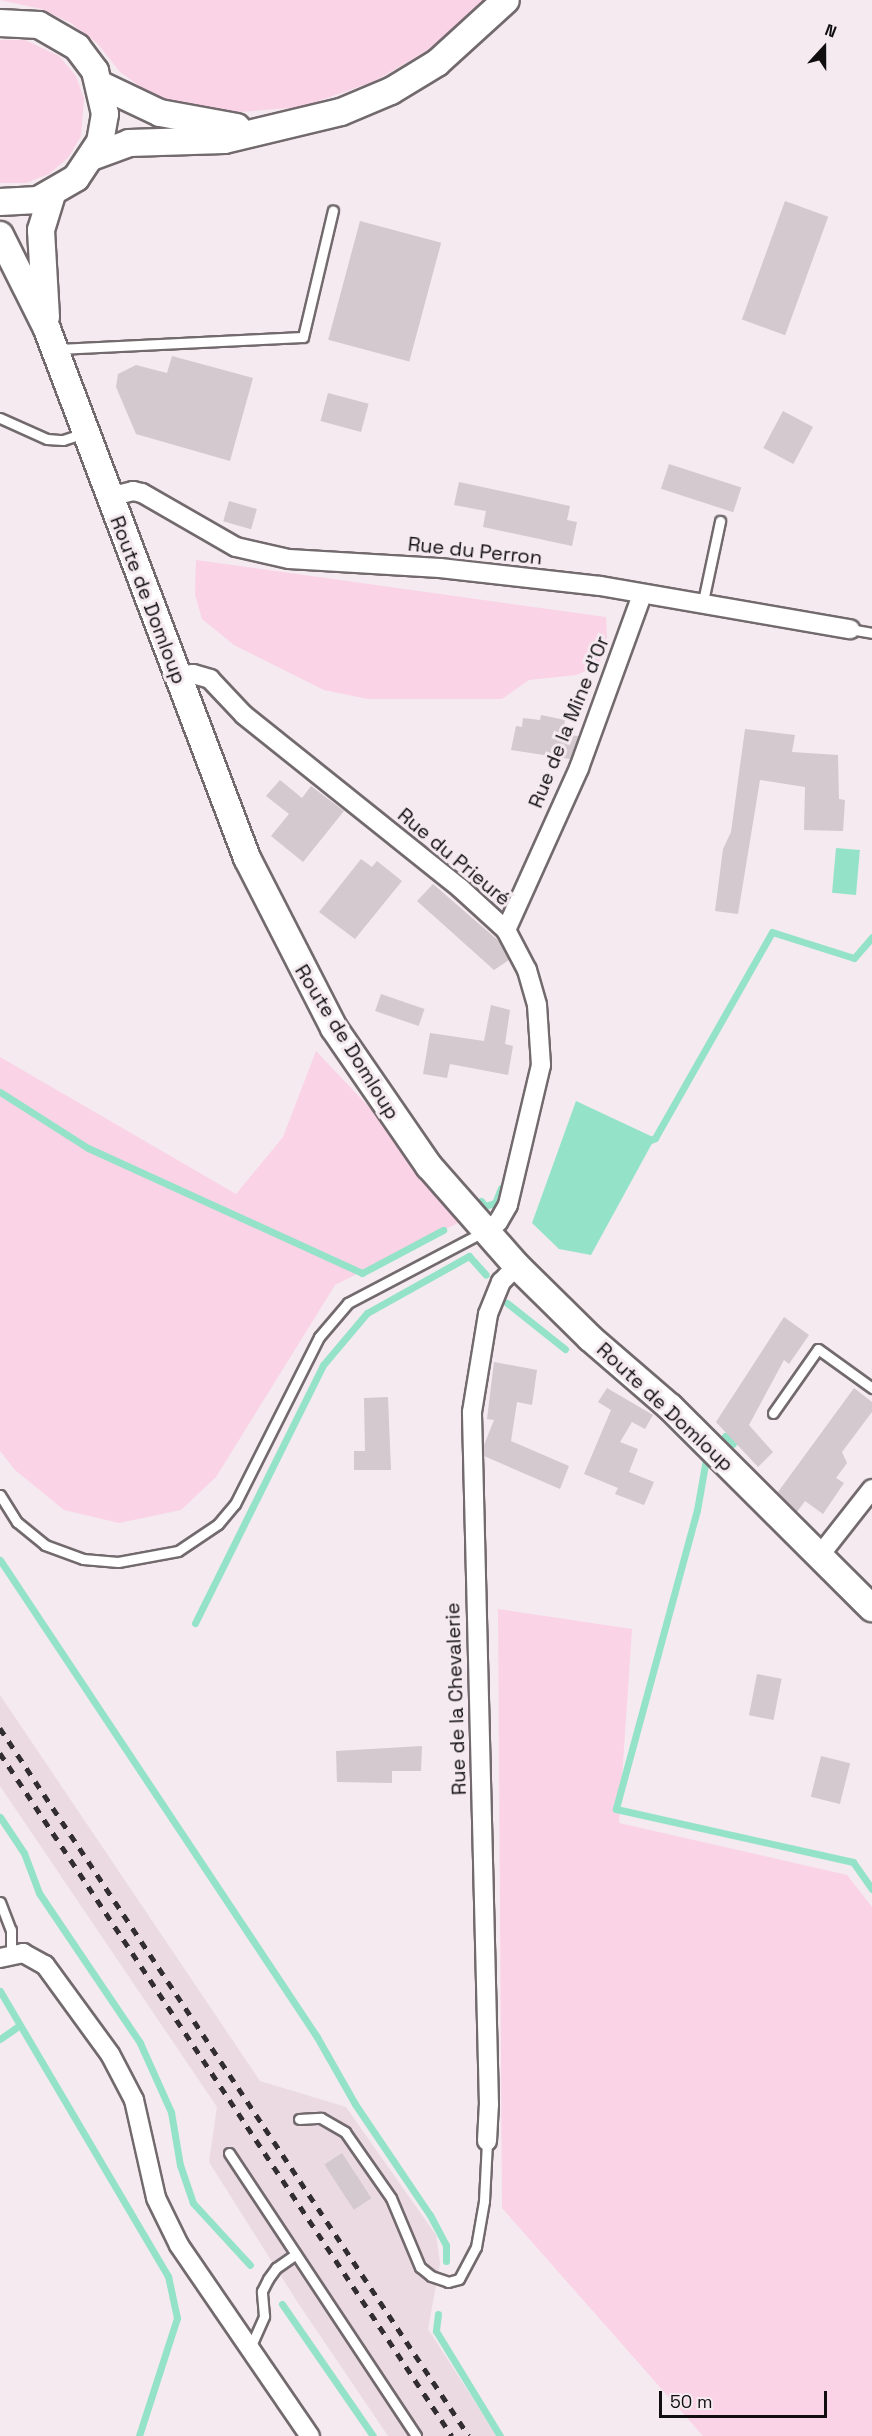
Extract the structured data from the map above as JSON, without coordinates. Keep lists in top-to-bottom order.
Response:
{
  "streets": {
    "street": [
      "Rue du Perron",
      "Route de Domloup",
      "Rue de la Mine d'Or",
      "Rue du Prieuré",
      "Rue de la Chevalerie"
    ]
  },
  "crossings": [
    ["Rue du Perron", "Route de Domloup"],
    ["Rue du Perron", "Rue de la Mine d'Or"],
    ["Route de Domloup", "Rue du Prieuré"],
    ["Route de Domloup", "Rue de la Chevalerie"],
    ["Rue de la Mine d'Or", "Rue du Prieuré"]
  ],
  "scale_bar": "50 m",
  "north": "top"
}
